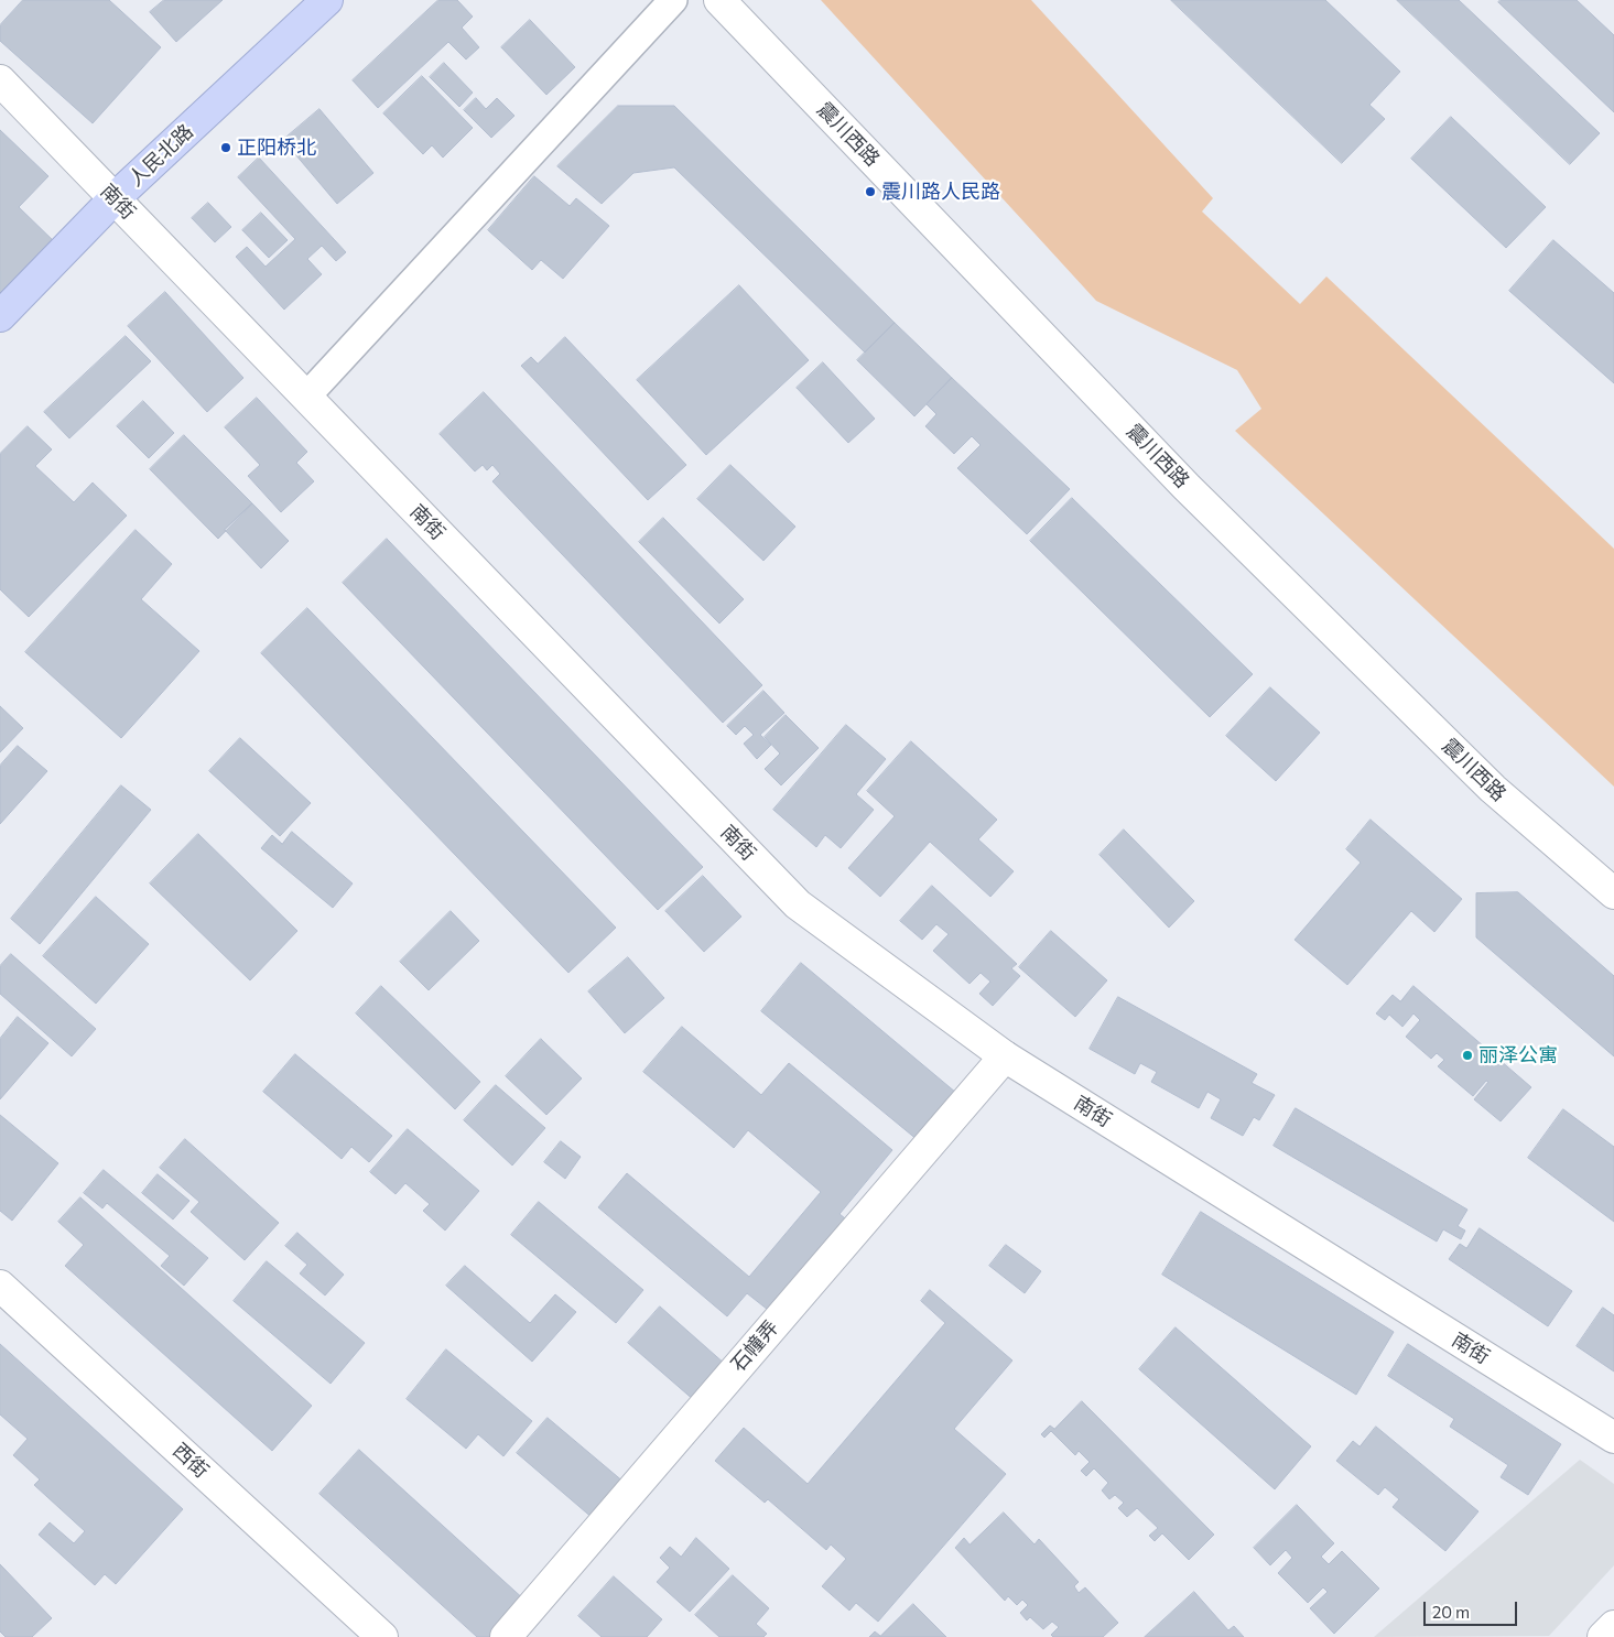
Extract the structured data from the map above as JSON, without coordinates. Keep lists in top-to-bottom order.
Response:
{
  "streets": {
    "main road": ["人民北路"],
    "street": [
      "震川西路",
      "南街",
      "石幢弄",
      "西街"
    ]
  },
  "crossings": [
    ["人民北路", "南街"],
    ["南街", "石幢弄"]
  ],
  "places": ["正阳桥北", "震川路人民路", "丽泽公寓"],
  "scale_bar": "20 m"
}
